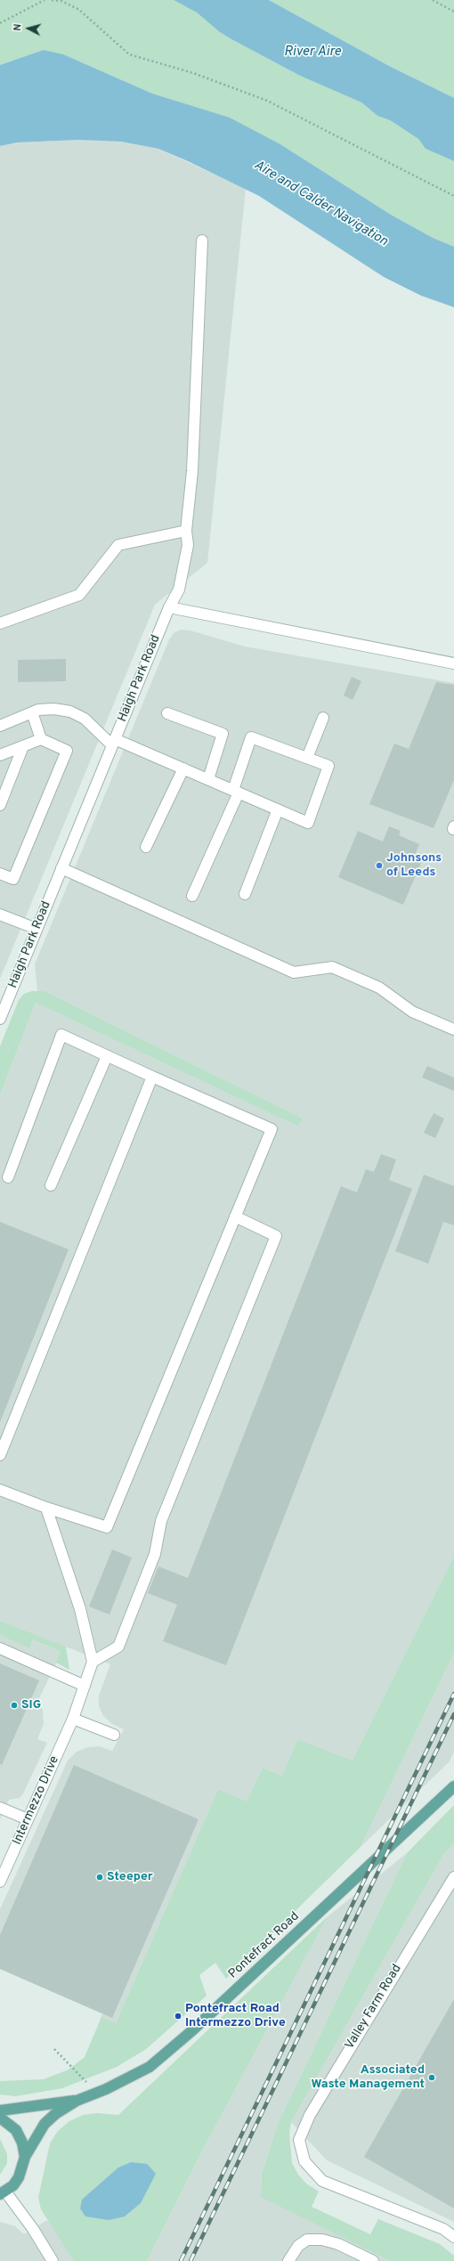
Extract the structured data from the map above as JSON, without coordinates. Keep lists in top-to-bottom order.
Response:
{
  "streets": {
    "main road": ["Pontefract Road"],
    "street": ["Haigh Park Road", "Intermezzo Drive", "Valley Farm Road"]
  },
  "water": ["River Aire", "Aire and Calder Navigation"],
  "places": [
    "Johnsons of Leeds",
    "SIG",
    "Steeper",
    "Pontefract Road Intermezzo Drive",
    "Associated Waste Management"
  ],
  "north": "left"
}
